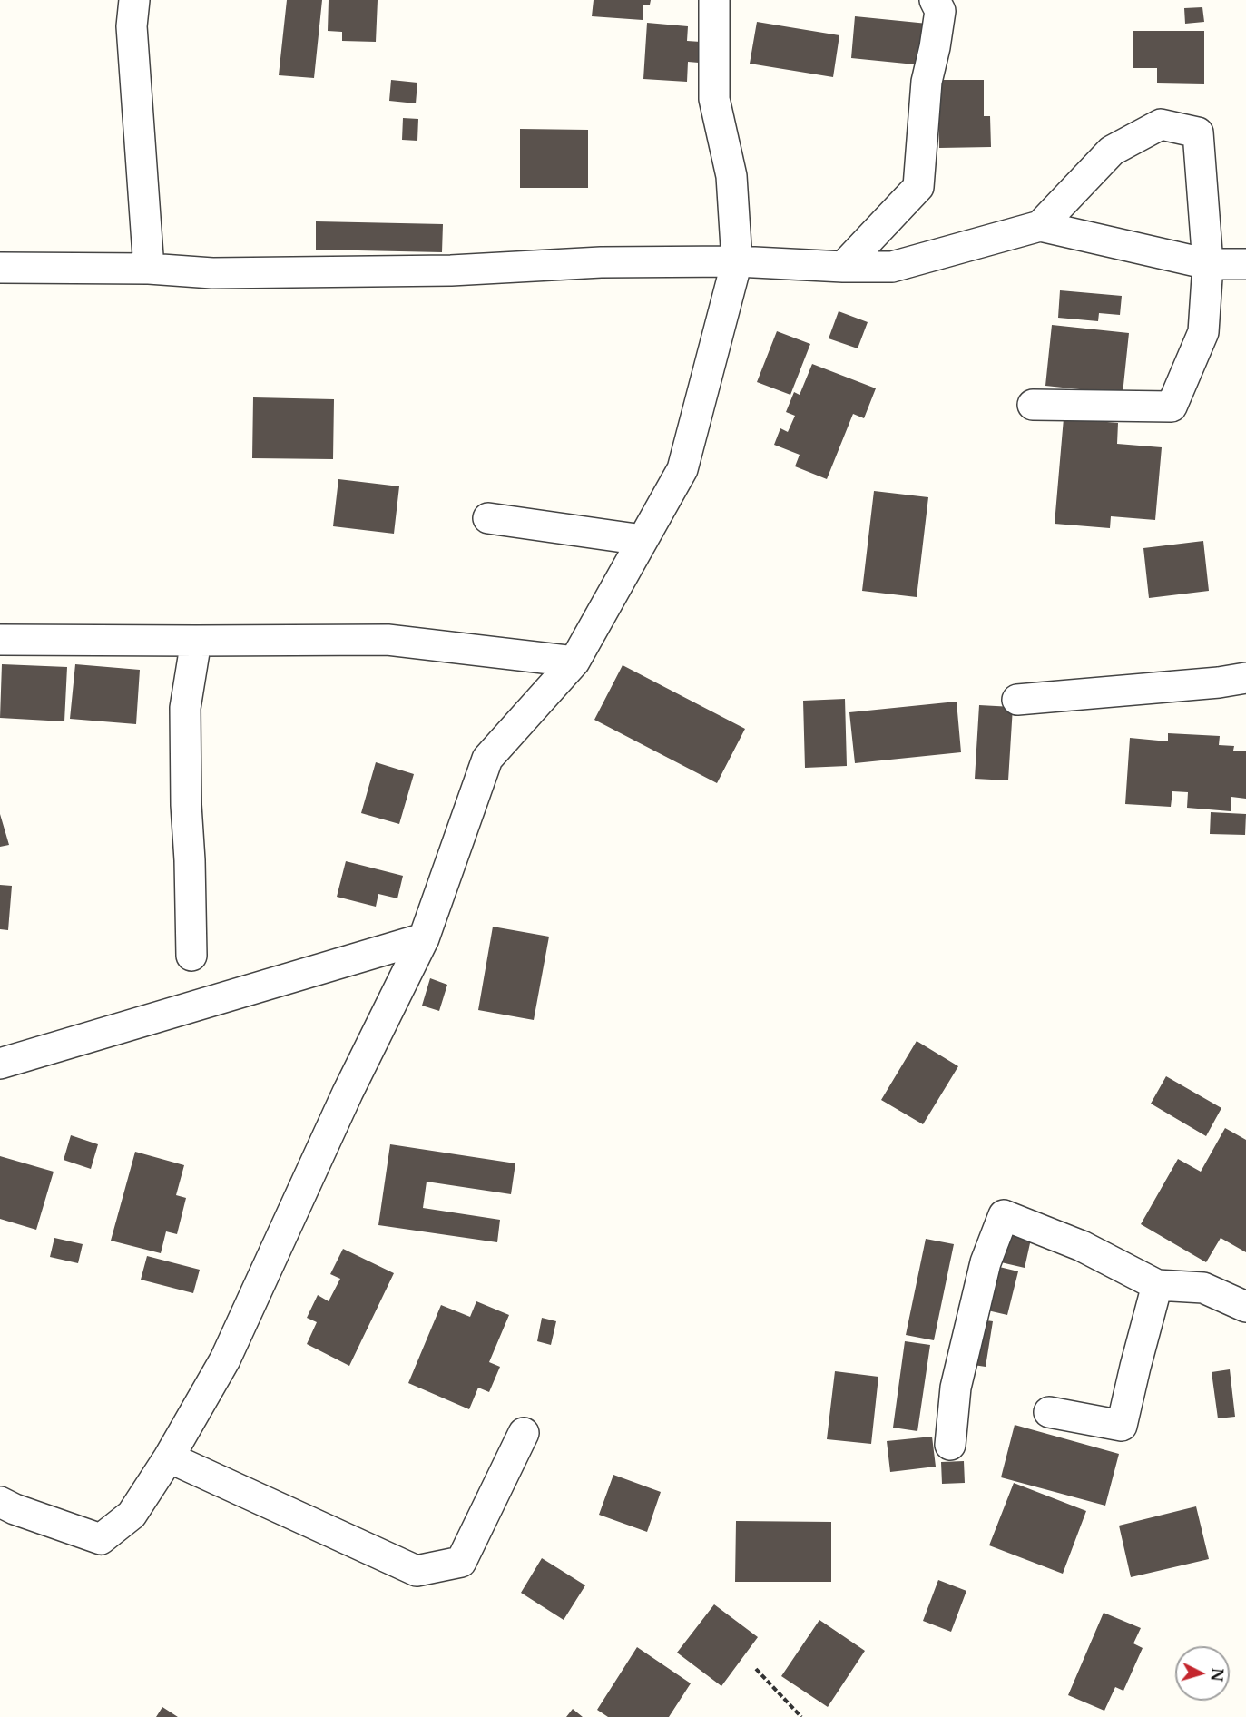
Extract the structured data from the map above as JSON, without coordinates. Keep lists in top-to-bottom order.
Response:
{
  "north": "right"
}
